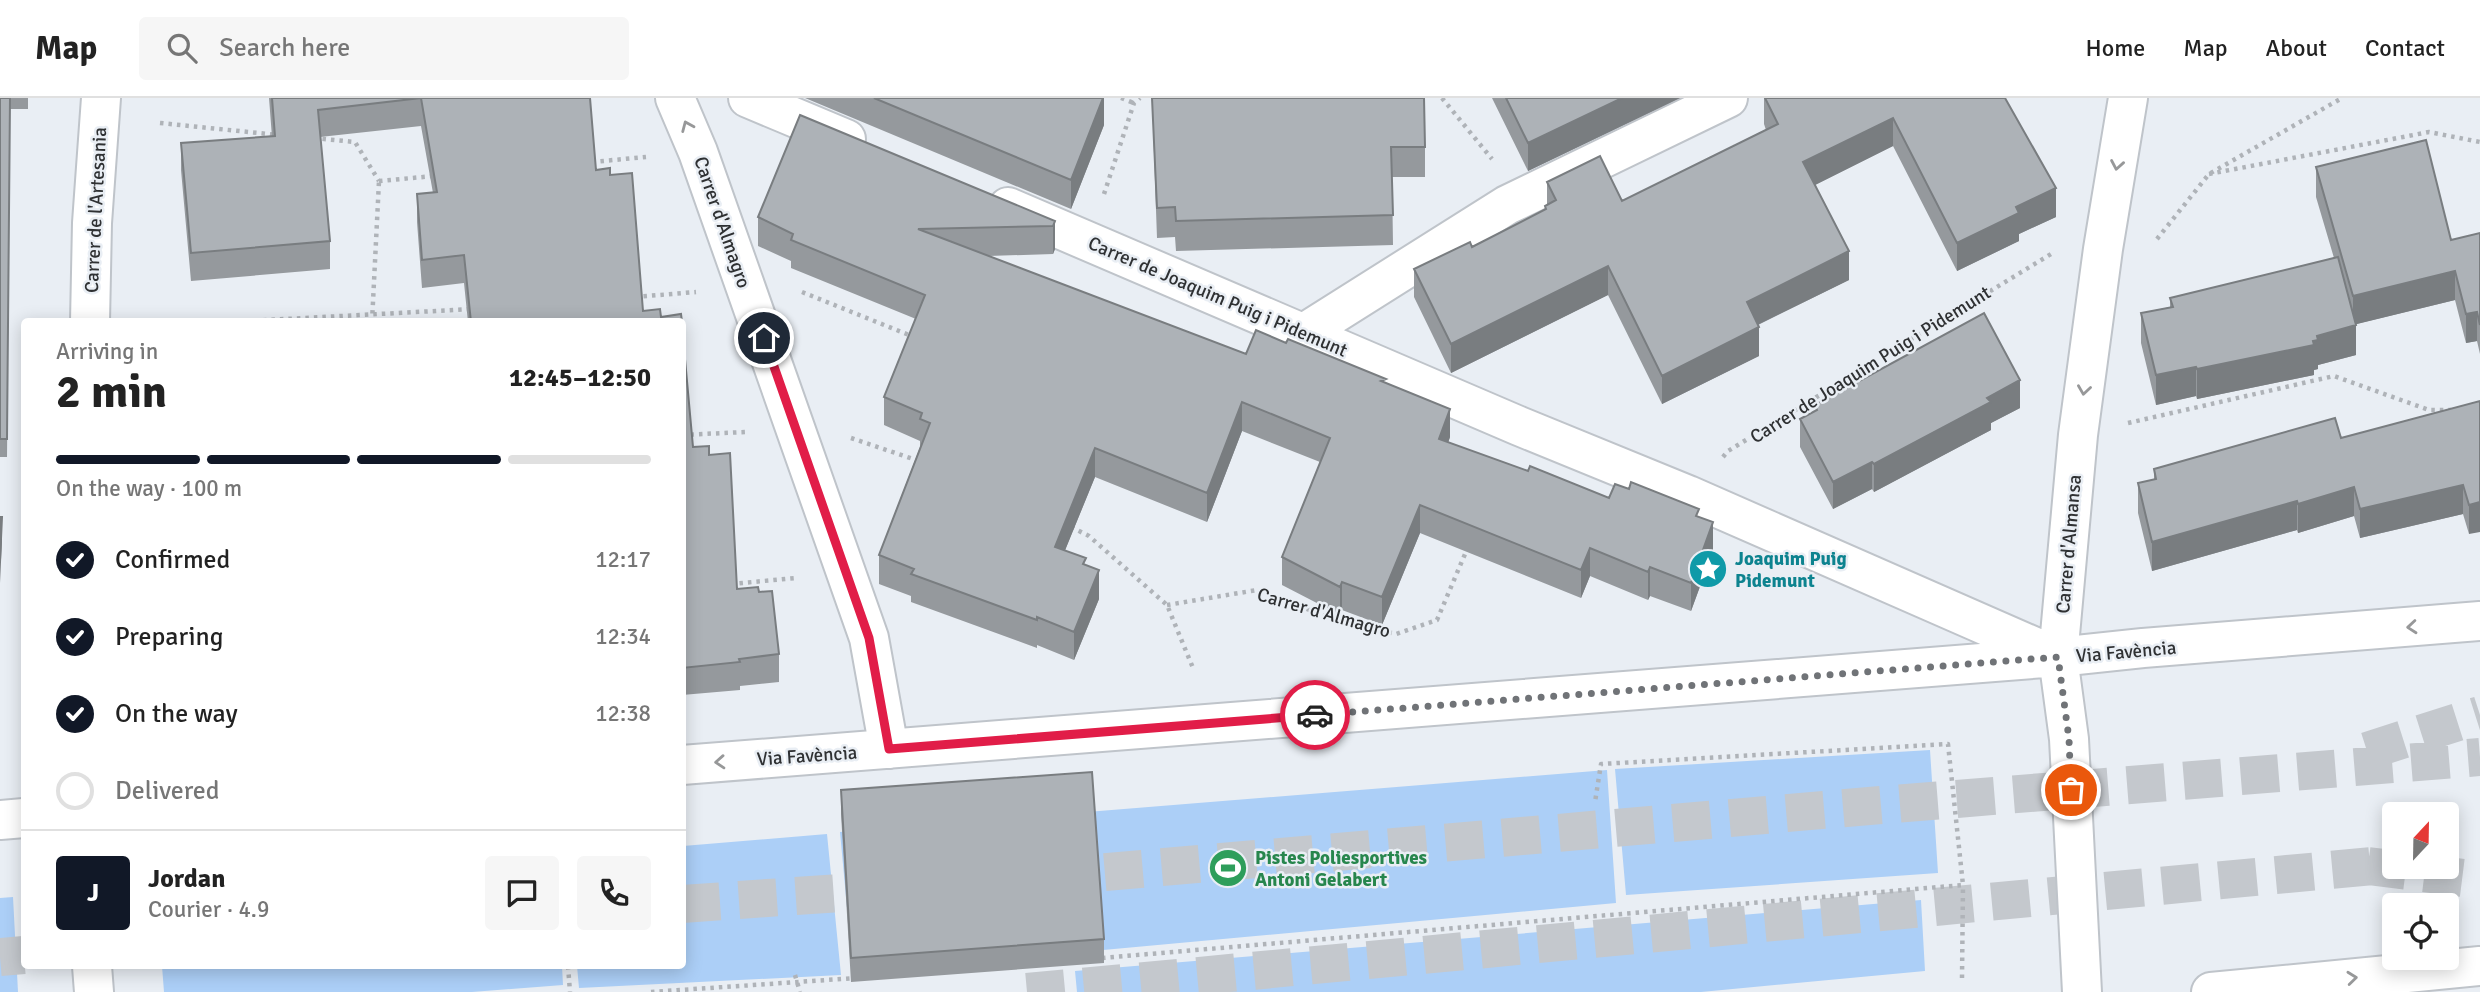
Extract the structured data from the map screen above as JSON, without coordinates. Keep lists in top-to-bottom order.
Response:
{
  "streets": {
    "street": [
      "Carrer de l'Artesania",
      "Carrer d'Almagro",
      "Carrer de Joaquim Puig i Pidemunt",
      "Carrer d'Almansa",
      "Via Favència"
    ]
  },
  "crossings": [
    ["Carrer d'Almagro", "Via Favència"],
    ["Carrer de Joaquim Puig i Pidemunt", "Carrer d'Almansa"],
    ["Carrer de Joaquim Puig i Pidemunt", "Via Favència"],
    ["Carrer d'Almansa", "Via Favència"]
  ],
  "one_way": ["Carrer d'Almagro", "Carrer d'Almansa"],
  "places": {
    "place": ["Joaquim Puig Pidemunt"],
    "sports": ["Pistes Poliesportives Antoni Gelabert"]
  },
  "north": "top",
  "page": {
    "header": "Map",
    "search": "Search here",
    "nav": [
      "Home",
      "Map",
      "About",
      "Contact"
    ],
    "heading": ["2 min", "Arriving in", "12:45–12:50"],
    "panel": ["Jordan", "Courier · 4.9"],
    "bar": "On the way · 100 m",
    "list": [
      ["Confirmed", "12:17"],
      ["Preparing", "12:34"],
      ["On the way", "12:38"],
      "Delivered"
    ],
    "round": "J"
  }
}
